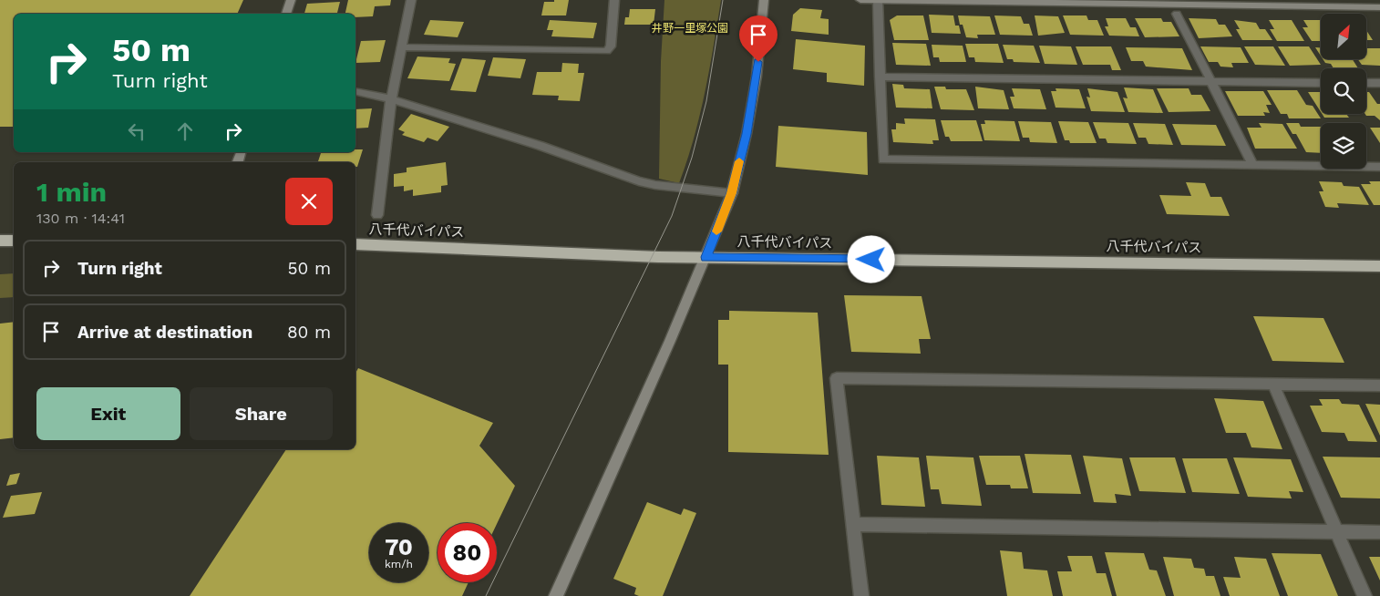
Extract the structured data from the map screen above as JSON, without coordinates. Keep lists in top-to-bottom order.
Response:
{
  "streets": {
    "highway": ["八千代バイパス"]
  },
  "parks": ["井野一里塚公園"],
  "north": "top right",
  "page": {
    "turn": ["50 m", "Turn right"],
    "heading": ["1 min", "130 m · 14:41"],
    "list": [
      {
        "name": "Turn right",
        "value": "50 m"
      },
      {
        "name": "Arrive at destination",
        "value": "80 m"
      }
    ],
    "buttons": ["Exit", "Share"],
    "speed": "70 km/h",
    "limit": "80"
  }
}
